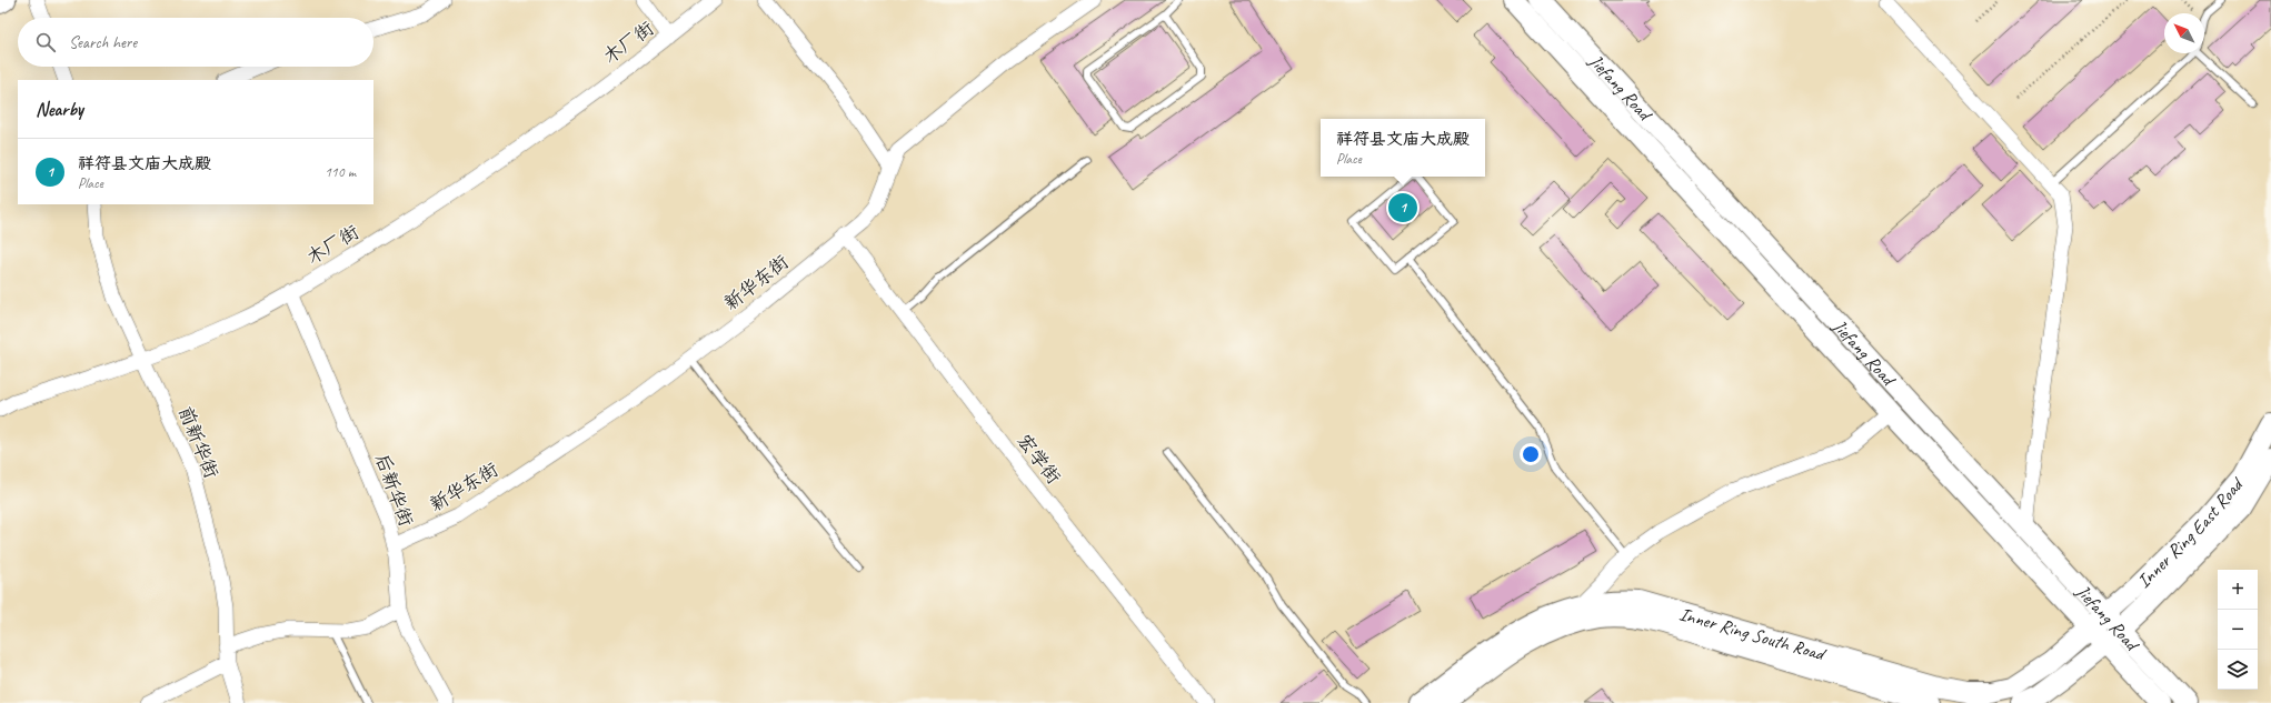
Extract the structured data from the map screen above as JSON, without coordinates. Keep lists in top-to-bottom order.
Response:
{
  "streets": {
    "main road": ["Jiefang Road", "Inner Ring East Road", "Inner Ring South Road"],
    "street": [
      "木厂街",
      "新华东街",
      "前新华街",
      "宏学街",
      "后新华街"
    ]
  },
  "crossings": [
    ["木厂街", "前新华街"],
    ["木厂街", "后新华街"],
    ["Jiefang Road", "Inner Ring East Road"],
    ["Jiefang Road", "Inner Ring South Road"],
    ["新华东街", "宏学街"],
    ["新华东街", "后新华街"],
    ["Inner Ring East Road", "Inner Ring South Road"]
  ],
  "north": "top left",
  "page": {
    "search": "Search here",
    "heading": "Nearby",
    "popup": ["祥符县文庙大成殿", "Place"],
    "list": [
      {
        "mark": "1",
        "name": "祥符县文庙大成殿",
        "note": "Place",
        "value": "110 m"
      }
    ],
    "pins": "1",
    "map_buttons": ["+", "−"]
  }
}
